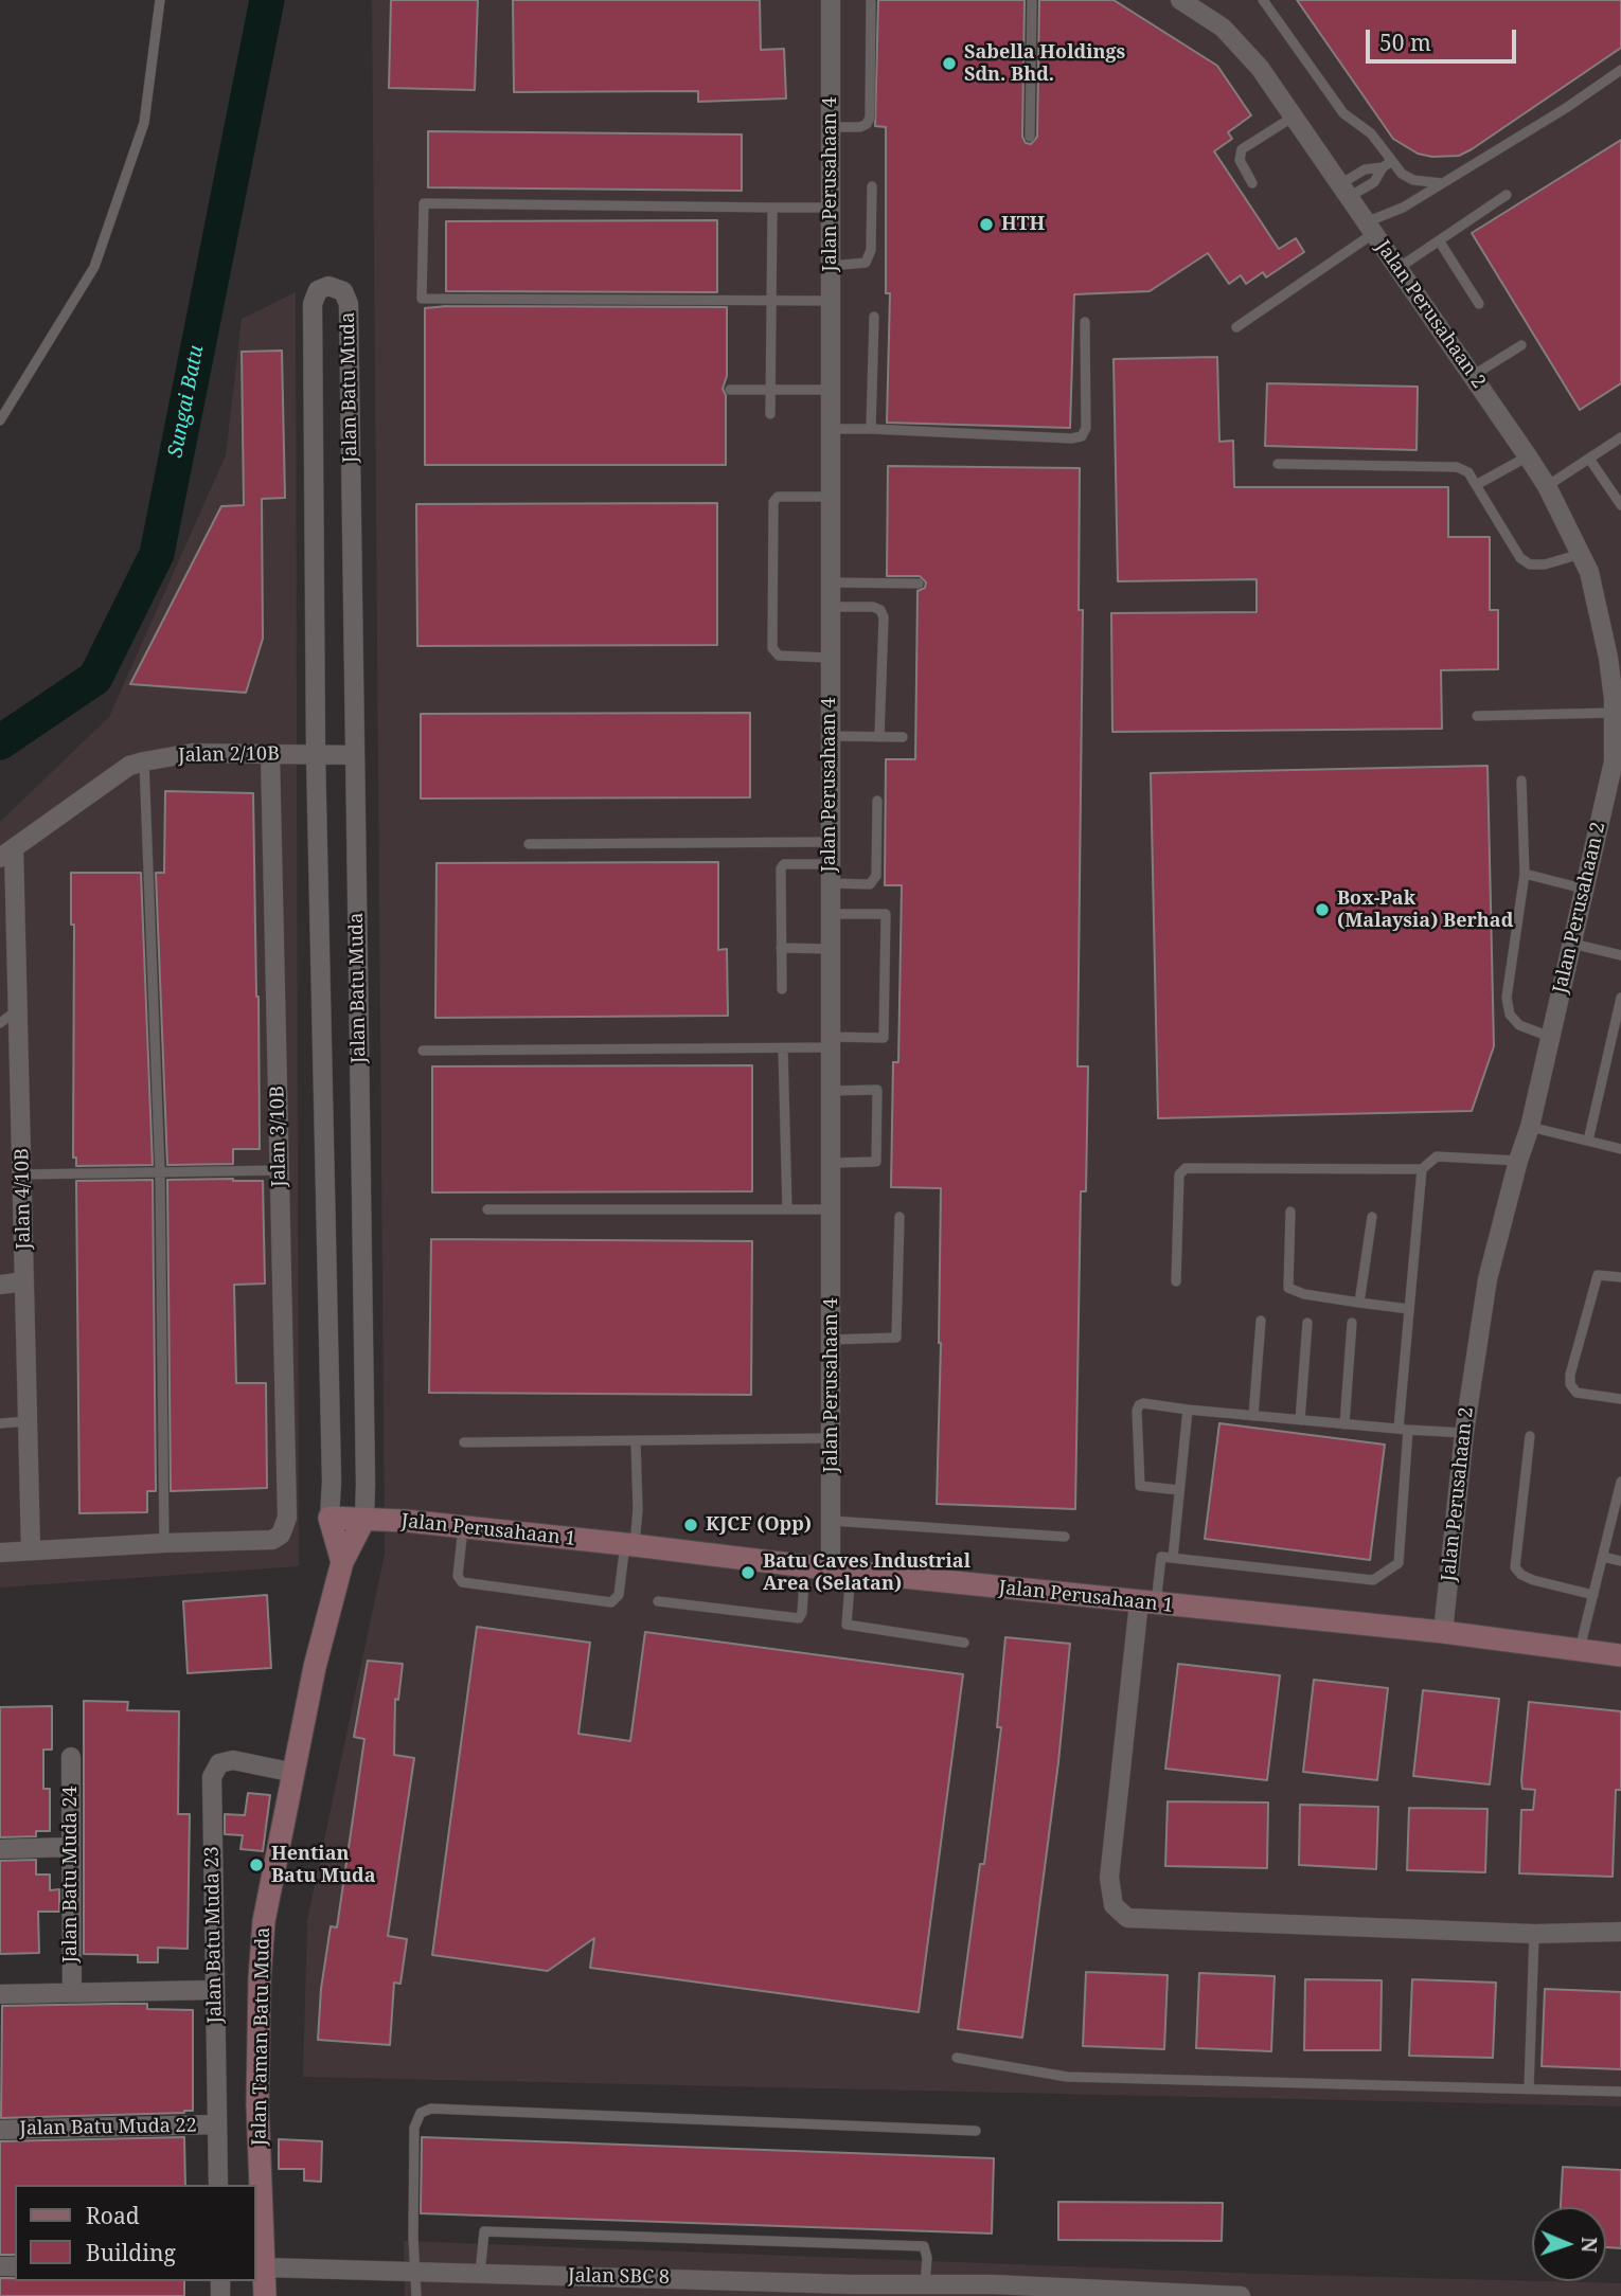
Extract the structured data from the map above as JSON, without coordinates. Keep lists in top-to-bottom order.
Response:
{
  "streets": {
    "street": [
      "Jalan Perusahaan 4",
      "Jalan Perusahaan 2",
      "Jalan Batu Muda",
      "Jalan 2/10B",
      "Jalan 3/10B",
      "Jalan 4/10B",
      "Jalan Perusahaan 1",
      "Jalan Batu Muda 24",
      "Jalan Batu Muda 23",
      "Jalan Taman Batu Muda",
      "Jalan Batu Muda 22",
      "Jalan SBC 8"
    ]
  },
  "crossings": [
    ["Jalan Perusahaan 4", "Jalan Perusahaan 1"],
    ["Jalan Perusahaan 2", "Jalan Perusahaan 1"],
    ["Jalan Batu Muda", "Jalan 2/10B"],
    ["Jalan Batu Muda", "Jalan Perusahaan 1"],
    ["Jalan Batu Muda", "Jalan Taman Batu Muda"],
    ["Jalan 2/10B", "Jalan 3/10B"],
    ["Jalan 2/10B", "Jalan 4/10B"],
    ["Jalan Perusahaan 1", "Jalan Taman Batu Muda"],
    ["Jalan Batu Muda 23", "Jalan Taman Batu Muda"],
    ["Jalan Batu Muda 23", "Jalan Batu Muda 22"],
    ["Jalan Taman Batu Muda", "Jalan SBC 8"]
  ],
  "water": ["Sungai Batu"],
  "places": [
    "Sabella Holdings Sdn. Bhd.",
    "HTH",
    "Box-Pak (Malaysia) Berhad",
    "KJCF (Opp)",
    "Batu Caves Industrial Area (Selatan)",
    "Hentian Batu Muda"
  ],
  "legend": ["Road", "Building"],
  "scale_bar": "50 m",
  "north": "right"
}
